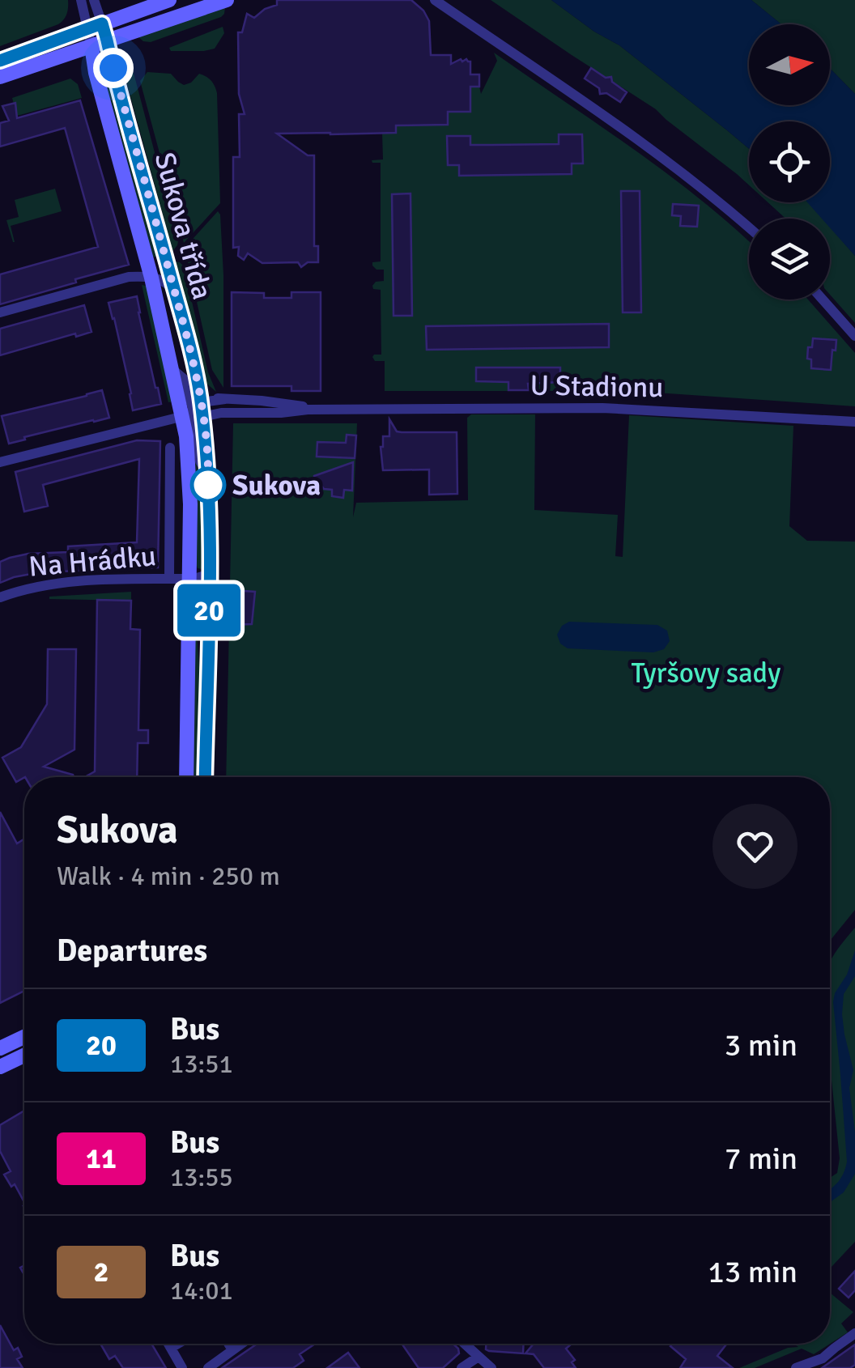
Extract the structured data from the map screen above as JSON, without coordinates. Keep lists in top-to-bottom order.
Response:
{
  "streets": {
    "street": ["Sukova třída", "U Stadionu", "Na Hrádku"]
  },
  "crossings": [
    ["Sukova třída", "U Stadionu"],
    ["Sukova třída", "Na Hrádku"]
  ],
  "parks": ["Tyršovy sady"],
  "places": ["Sukova"],
  "lines": ["bus line 20"],
  "north": "right",
  "page": {
    "on_map": "20",
    "heading": [
      ["Sukova", "Walk · 4 min · 250 m"],
      "Departures"
    ],
    "list": [
      {
        "mark": "20",
        "name": "Bus",
        "note": "13:51",
        "value": "3 min"
      },
      {
        "mark": "11",
        "name": "Bus",
        "note": "13:55",
        "value": "7 min"
      },
      {
        "mark": "2",
        "name": "Bus",
        "note": "14:01",
        "value": "13 min"
      }
    ]
  }
}
